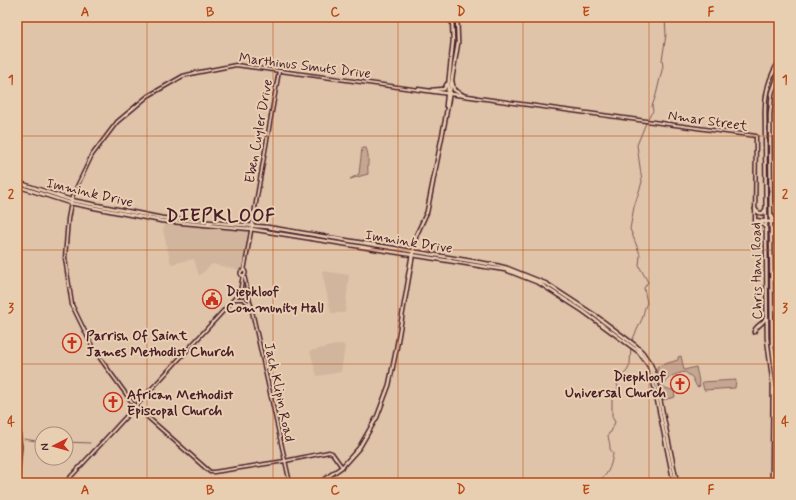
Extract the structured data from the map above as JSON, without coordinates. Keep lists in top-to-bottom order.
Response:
{
  "streets": {
    "main road": ["Immink Drive", "Chris Hani Road"],
    "street": [
      "Marthinus Smuts Drive",
      "Nmar Street",
      "Eben Cuyler Drive",
      "Jack Klipin Road"
    ]
  },
  "crossings": [
    ["Marthinus Smuts Drive", "Nmar Street"],
    ["Marthinus Smuts Drive", "Eben Cuyler Drive"],
    ["Marthinus Smuts Drive", "Immink Drive"],
    ["Marthinus Smuts Drive", "Jack Klipin Road"],
    ["Eben Cuyler Drive", "Immink Drive"]
  ],
  "districts": ["DIEPKLOOF"],
  "places": {
    "public building": ["Diepkloof Community Hall"],
    "church": ["Parrish Of Saint James Methodist Church", "Diepkloof Universal Church", "African Methodist Episcopal Church"]
  },
  "north": "left",
  "grid": {
    "columns": [
      "A",
      "B",
      "C",
      "D",
      "E",
      "F"
    ],
    "rows": [
      "1",
      "2",
      "3",
      "4"
    ]
  }
}
